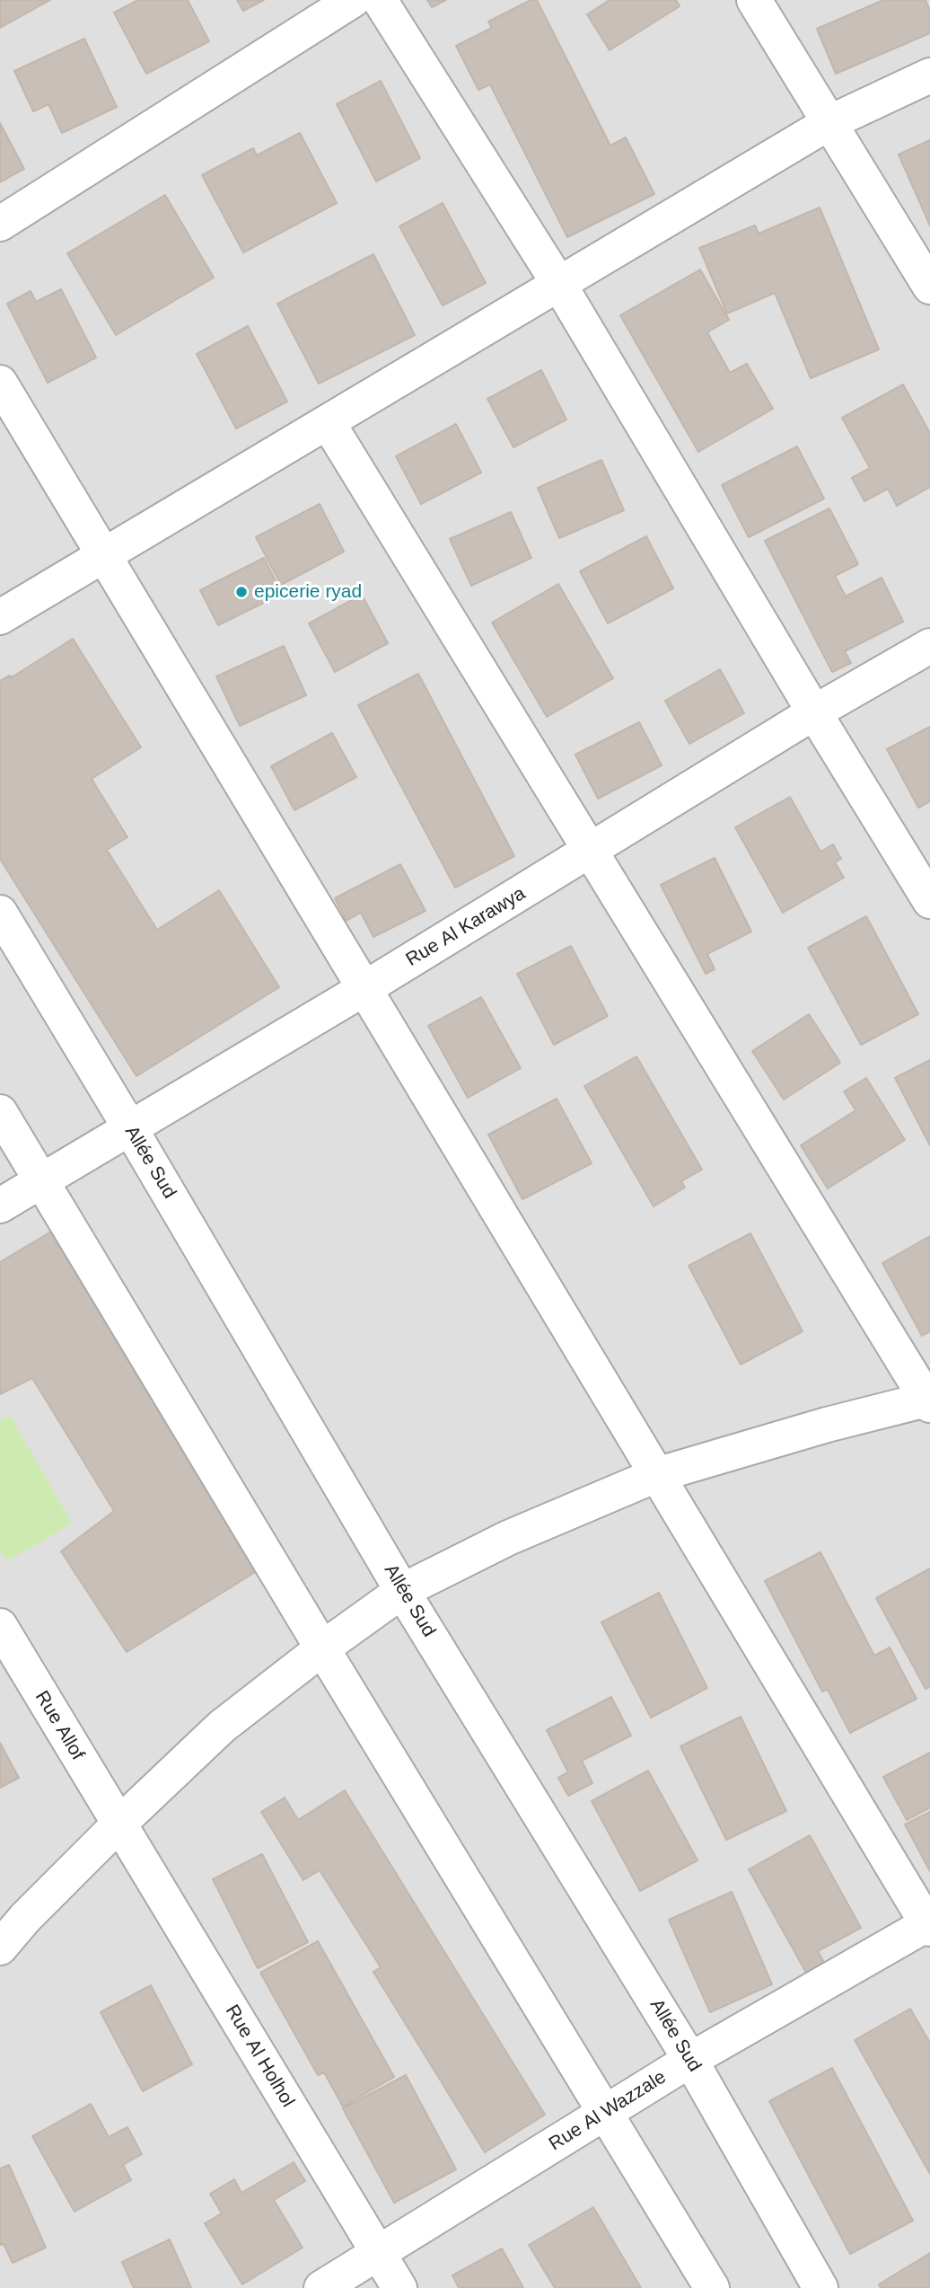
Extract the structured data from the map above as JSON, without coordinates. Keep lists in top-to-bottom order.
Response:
{
  "streets": {
    "street": [
      "Rue Al Karawya",
      "Allée Sud",
      "Rue Allof",
      "Rue Al Holhol",
      "Rue Al Wazzale"
    ]
  },
  "crossings": [
    ["Rue Al Karawya", "Allée Sud"],
    ["Allée Sud", "Rue Al Wazzale"],
    ["Rue Allof", "Rue Al Holhol"],
    ["Rue Al Holhol", "Rue Al Wazzale"]
  ],
  "places": ["epicerie ryad"]
}
